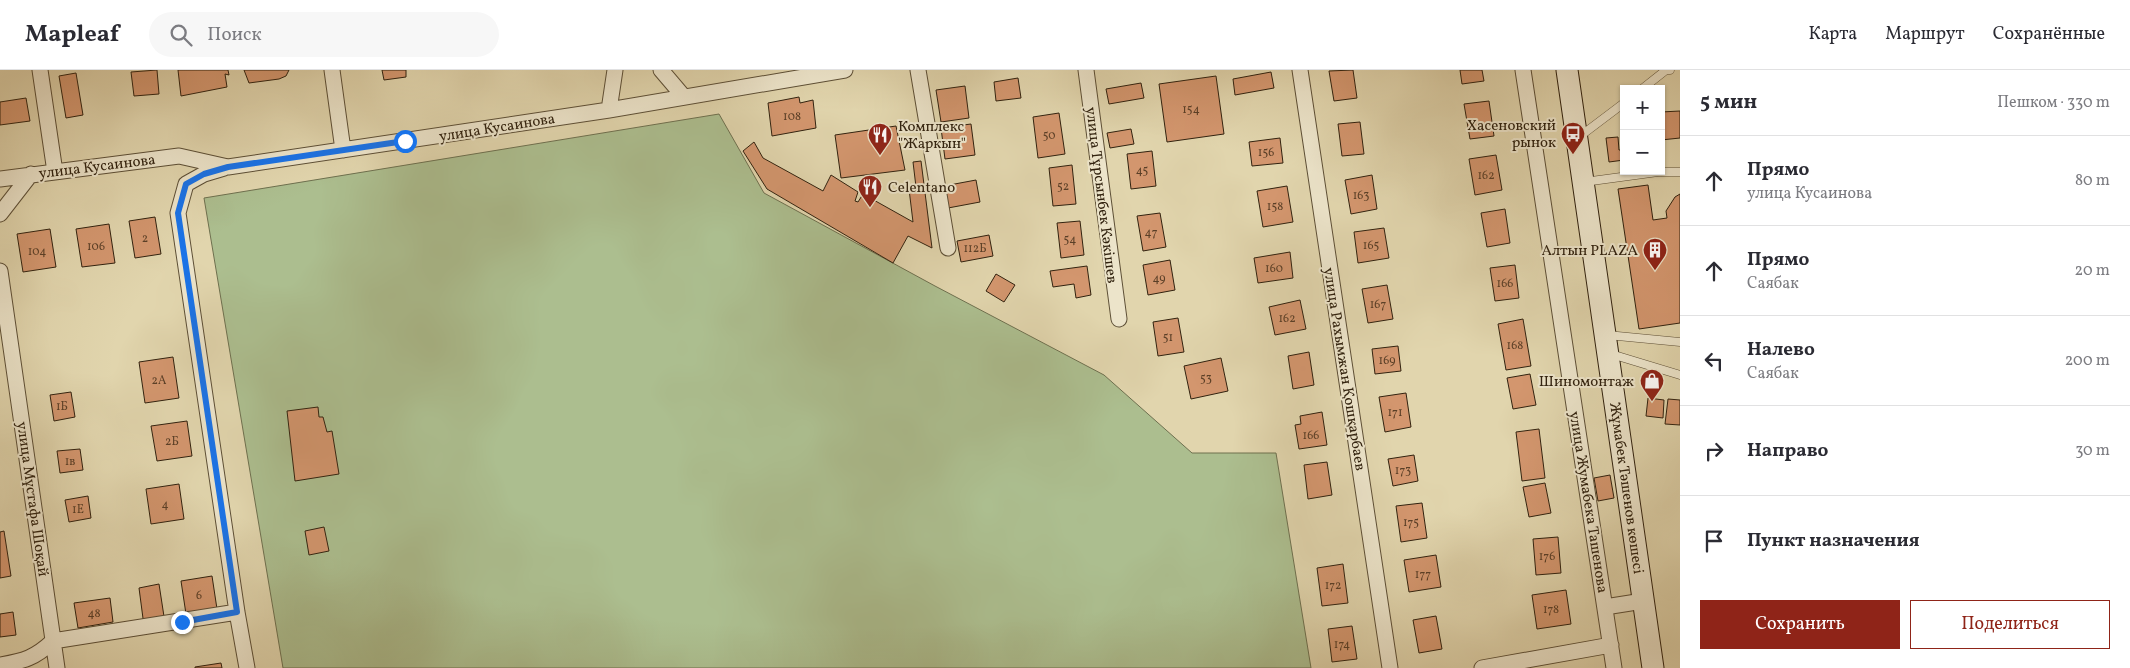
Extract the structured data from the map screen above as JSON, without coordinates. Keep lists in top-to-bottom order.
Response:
{
  "streets": {
    "main road": ["Жұмабек Тәшенов көшесі"],
    "street": [
      "улица Кусаинова",
      "улица Тұрсынбек Кәкішев",
      "улица Рахымжан Қошқарбаев",
      "улица Мұстафа Шоқай",
      "улица Жумабека Ташенова"
    ]
  },
  "places": {
    "bus stop": ["Хасеновский рынок"],
    "restaurant": ["Комплекс \"Жаркын\"", "Celentano"],
    "building": ["Алтын PLAZA"],
    "shop": ["Шиномонтаж"]
  },
  "house_numbers": [
    "154",
    "108",
    "50",
    "156",
    "45",
    "162",
    "52",
    "163",
    "158",
    "47",
    "2",
    "54",
    "165",
    "106",
    "112Б",
    "104",
    "160",
    "49",
    "166",
    "167",
    "162",
    "51",
    "168",
    "169",
    "53",
    "2А",
    "1Б",
    "171",
    "166",
    "2Б",
    "1в",
    "173",
    "4",
    "1Е",
    "175",
    "176",
    "177",
    "172",
    "6",
    "178",
    "48",
    "174"
  ],
  "page": {
    "header": "Mapleaf",
    "search": "Поиск",
    "nav": ["Карта", "Маршрут", "Сохранённые"],
    "heading": ["5 мин", "Пешком · 330 m"],
    "map_buttons": ["+", "−"],
    "list": [
      ["Прямо", "улица Кусаинова", "80 m"],
      ["Прямо", "Саябак", "20 m"],
      ["Налево", "Саябак", "200 m"],
      ["Направо", "30 m"],
      "Пункт назначения"
    ],
    "buttons": ["Сохранить", "Поделиться"]
  }
}
